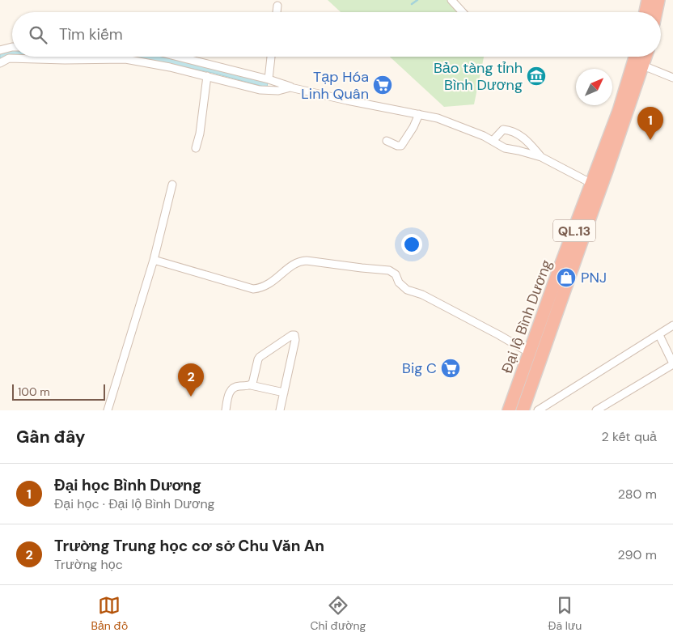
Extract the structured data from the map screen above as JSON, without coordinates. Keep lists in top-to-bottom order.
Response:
{
  "streets": {
    "highway": ["QL.13", "Đại lộ Bình Dương"]
  },
  "places": {
    "museum": ["Bảo tàng tỉnh Bình Dương"],
    "supermarket": ["Tạp Hóa Linh Quân", "Big C"],
    "shop": ["PNJ"]
  },
  "scale_bar": "100 m",
  "north": "top right",
  "page": {
    "search": "Tìm kiếm",
    "pins": ["1", "2"],
    "scale": "100 m",
    "heading": ["Gần đây", "2 kết quả"],
    "list": [
      {
        "mark": "1",
        "name": "Đại học Bình Dương",
        "note": "Đại học · Đại lộ Bình Dương",
        "value": "280 m"
      },
      {
        "mark": "2",
        "name": "Trường Trung học cơ sở Chu Văn An",
        "note": "Trường học",
        "value": "290 m"
      }
    ],
    "nav": ["Bản đồ", "Chỉ đường", "Đã lưu"]
  }
}
